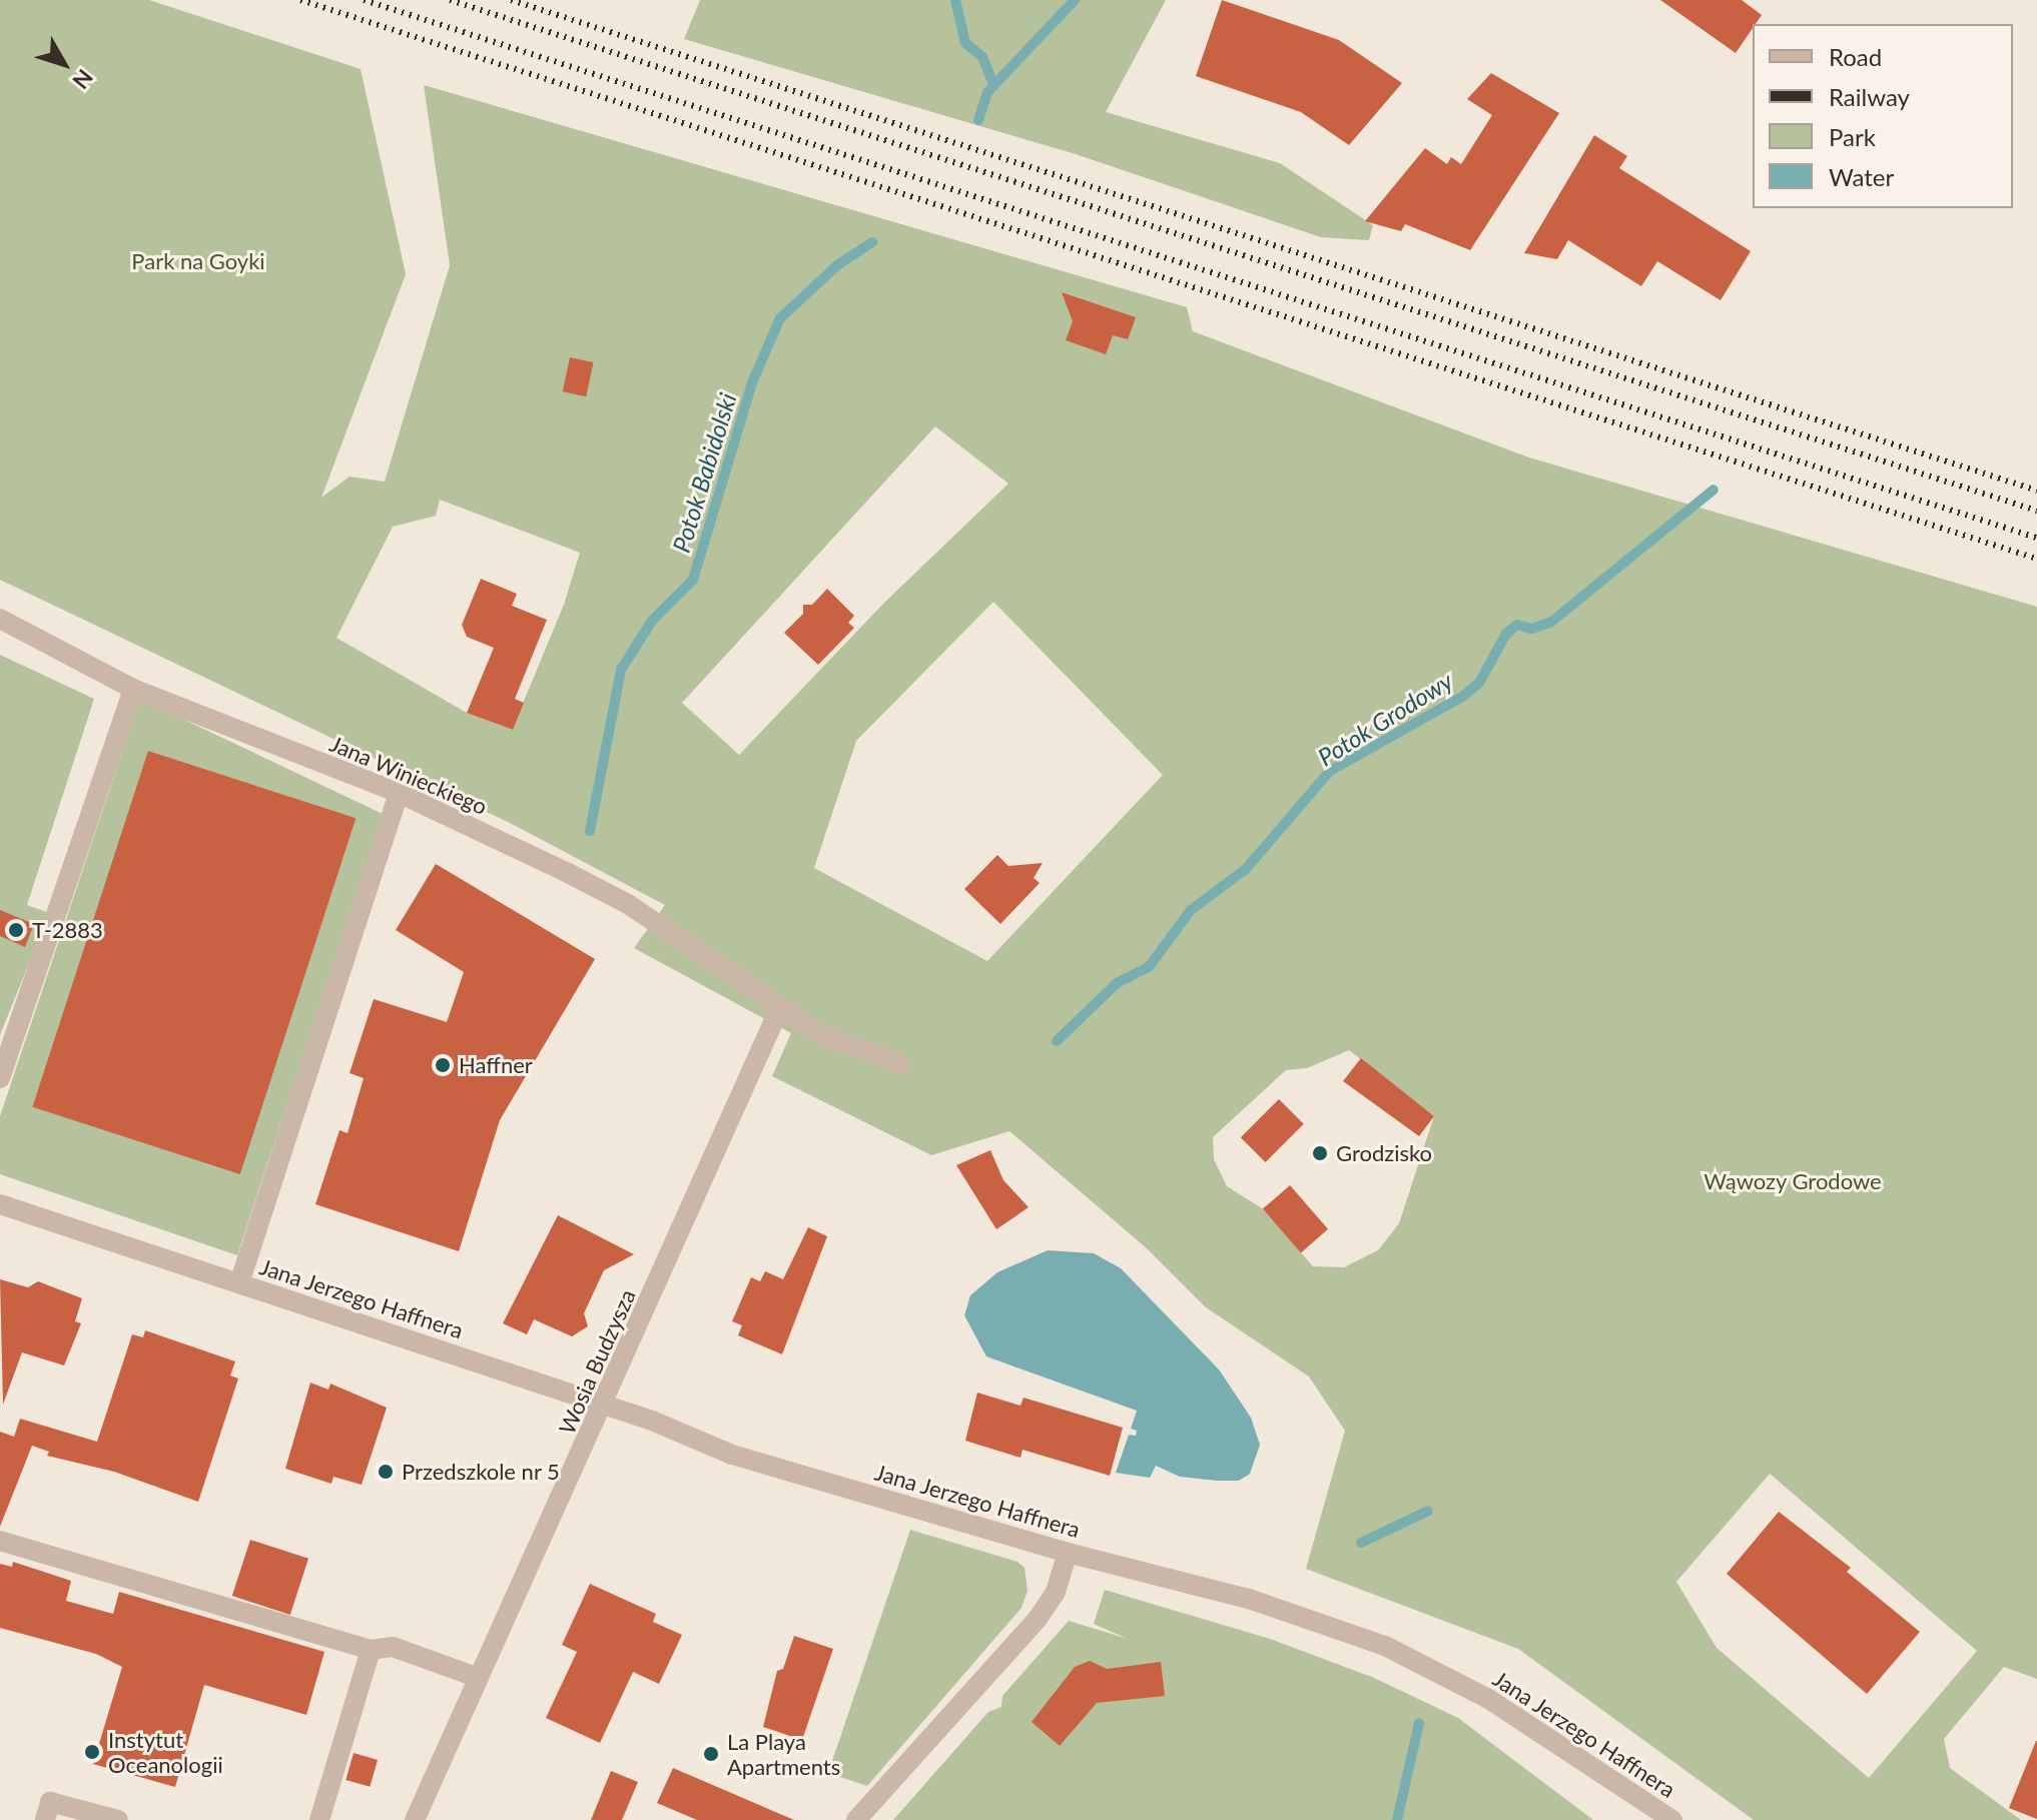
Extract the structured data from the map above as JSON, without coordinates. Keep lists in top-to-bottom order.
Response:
{
  "streets": {
    "street": ["Jana Winieckiego", "Jana Jerzego Haffnera", "Wosia Budzysza"]
  },
  "crossings": [
    ["Jana Winieckiego", "Jana Jerzego Haffnera"],
    ["Jana Winieckiego", "Wosia Budzysza"],
    ["Jana Jerzego Haffnera", "Wosia Budzysza"]
  ],
  "water": ["Potok Babidolski", "Potok Grodowy"],
  "parks": ["Park na Goyki", "Wąwozy Grodowe"],
  "places": [
    "T-2883",
    "Haffner",
    "Grodzisko",
    "Przedszkole nr 5",
    "Instytut Oceanologii",
    "La Playa Apartments"
  ],
  "legend": [
    "Road",
    "Railway",
    "Park",
    "Water"
  ],
  "north": "bottom right"
}
